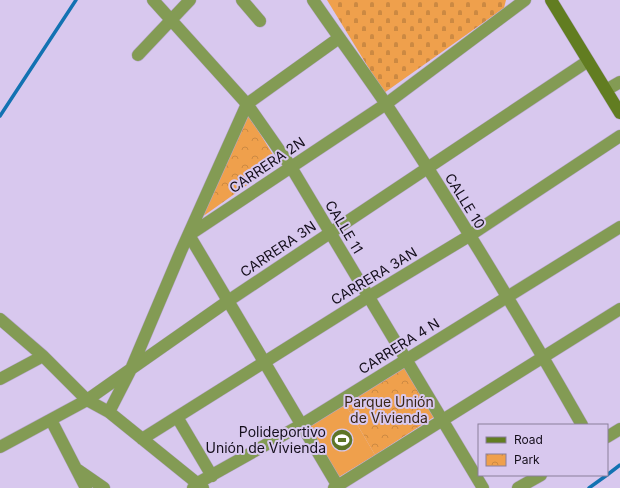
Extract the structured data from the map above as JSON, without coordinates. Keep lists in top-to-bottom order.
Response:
{
  "streets": {
    "street": [
      "CARRERA 2N",
      "CALLE 10",
      "CALLE 11",
      "CARRERA 3N",
      "CARRERA 3AN",
      "CARRERA 4 N"
    ]
  },
  "crossings": [
    ["CARRERA 2N", "CALLE 10"],
    ["CARRERA 2N", "CALLE 11"],
    ["CALLE 10", "CARRERA 3N"],
    ["CALLE 10", "CARRERA 3AN"],
    ["CALLE 10", "CARRERA 4 N"],
    ["CALLE 11", "CARRERA 3N"],
    ["CALLE 11", "CARRERA 3AN"],
    ["CALLE 11", "CARRERA 4 N"]
  ],
  "parks": ["Parque Unión de Vivienda"],
  "places": {
    "sports": ["Polideportivo Unión de Vivienda"]
  },
  "legend": ["Road", "Park"]
}
